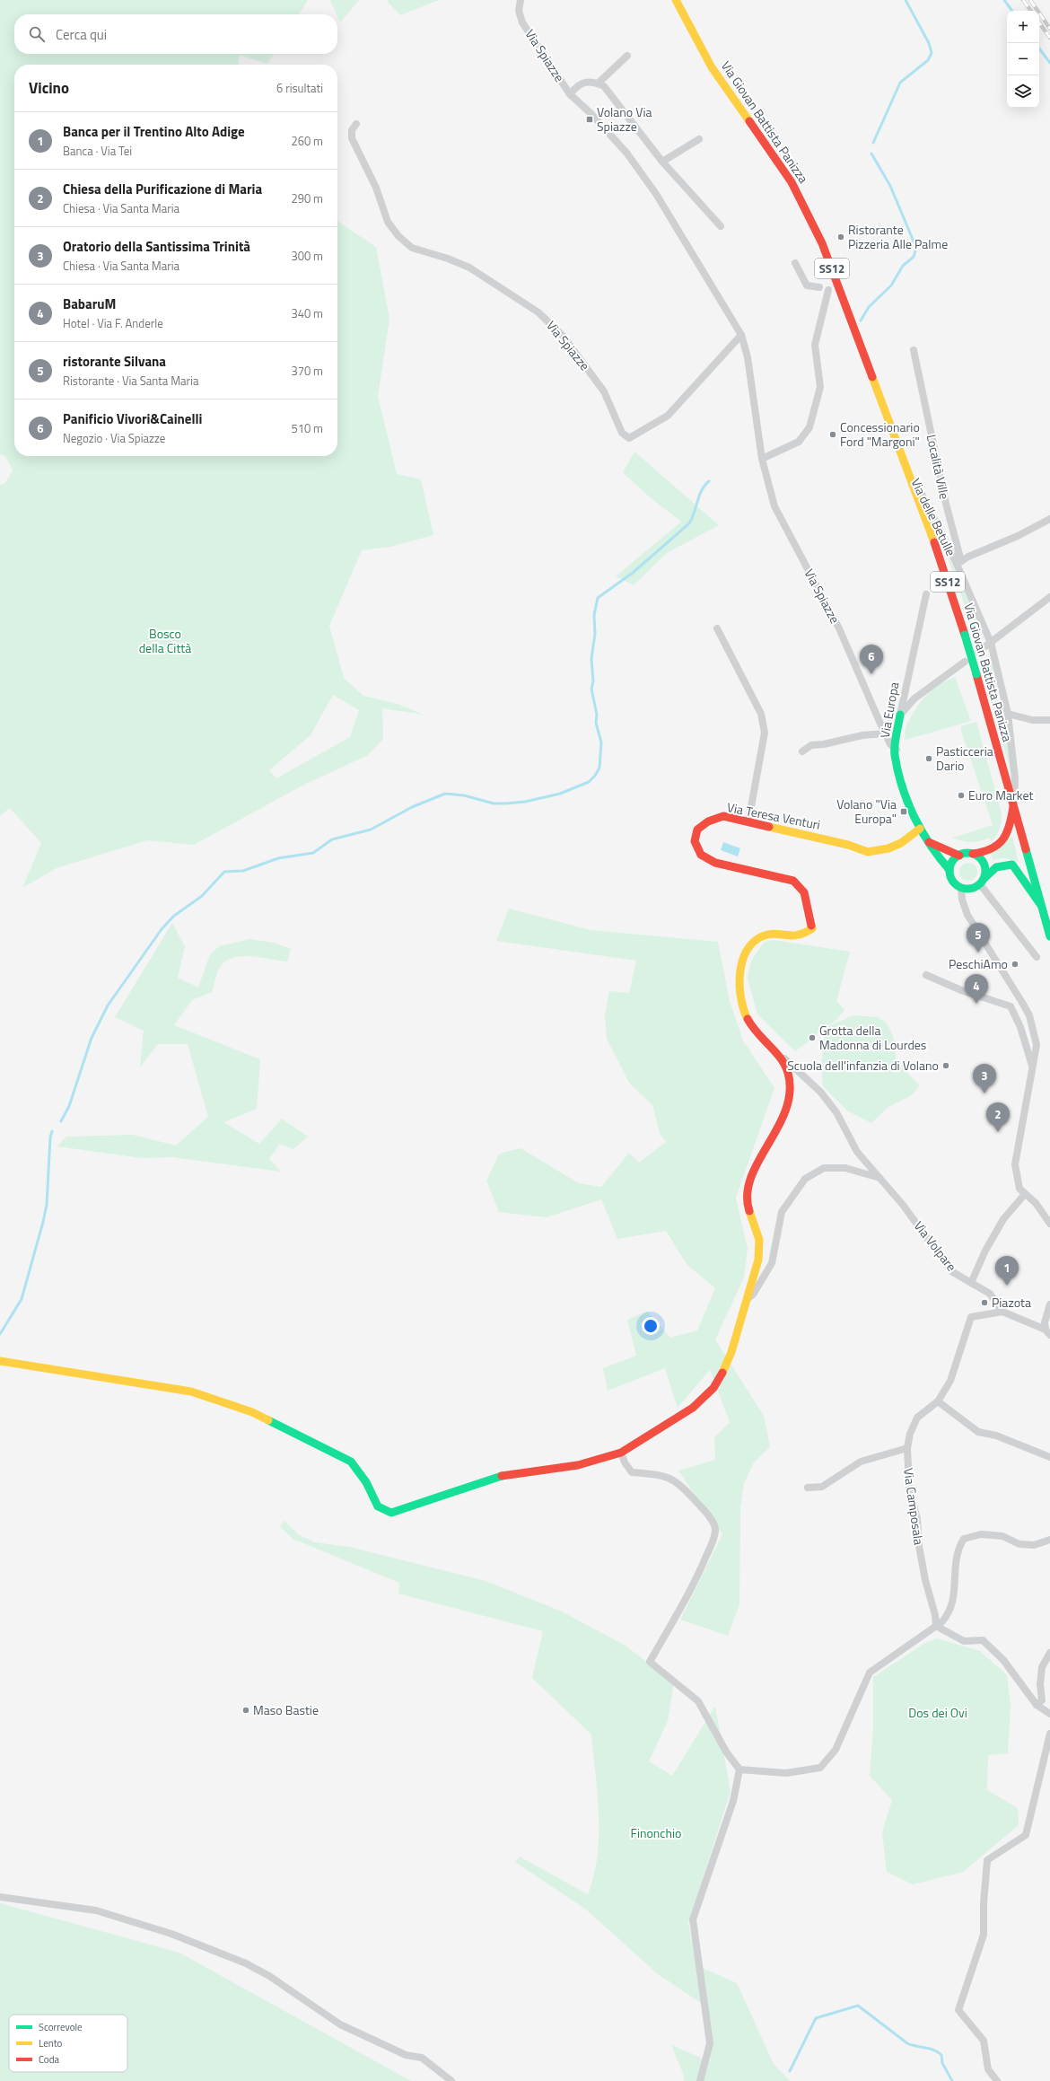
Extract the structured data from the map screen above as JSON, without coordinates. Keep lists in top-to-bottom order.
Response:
{
  "streets": {
    "street": [
      "Via Spiazze",
      "Via Giovan Battista Panizza",
      "SS12",
      "Località Ville",
      "Via delle Betulle",
      "Via Europa",
      "Via Teresa Venturi",
      "Via Volpare",
      "Via Camposala"
    ]
  },
  "crossings": [
    ["Via Spiazze", "Via Europa"],
    ["Via Giovan Battista Panizza", "Via delle Betulle"],
    ["Località Ville", "Via delle Betulle"],
    ["Via Europa", "Via Teresa Venturi"],
    ["Via Teresa Venturi", "Via Volpare"],
    ["Via Volpare", "Via Camposala"]
  ],
  "parks": ["Bosco della Città", "Dos dei Ovi", "Finonchio"],
  "places": {
    "transit": ["Volano Via Spiazze", "Volano \"Via Europa\""],
    "other": [
      "Ristorante Pizzeria Alle Palme",
      "Concessionario Ford \"Margoni\"",
      "Pasticceria Dario",
      "Euro Market",
      "PeschiAmo",
      "Grotta della Madonna di Lourdes",
      "Scuola dell'infanzia di Volano",
      "Piazota",
      "Maso Bastie"
    ]
  },
  "legend": ["Scorrevole", "Lento", "Coda"],
  "page": {
    "map_buttons": ["+", "−"],
    "search": "Cerca qui",
    "heading": ["Vicino", "6 risultati"],
    "list": [
      {
        "mark": "1",
        "name": "Banca per il Trentino Alto Adige",
        "note": "Banca · Via Tei",
        "value": "260 m"
      },
      {
        "mark": "2",
        "name": "Chiesa della Purificazione di Maria",
        "note": "Chiesa · Via Santa Maria",
        "value": "290 m"
      },
      {
        "mark": "3",
        "name": "Oratorio della Santissima Trinità",
        "note": "Chiesa · Via Santa Maria",
        "value": "300 m"
      },
      {
        "mark": "4",
        "name": "BabaruM",
        "note": "Hotel · Via F. Anderle",
        "value": "340 m"
      },
      {
        "mark": "5",
        "name": "ristorante Silvana",
        "note": "Ristorante · Via Santa Maria",
        "value": "370 m"
      },
      {
        "mark": "6",
        "name": "Panificio Vivori&Cainelli",
        "note": "Negozio · Via Spiazze",
        "value": "510 m"
      }
    ],
    "pins": [
      "6",
      "5",
      "4",
      "3",
      "2",
      "1"
    ]
  }
}
